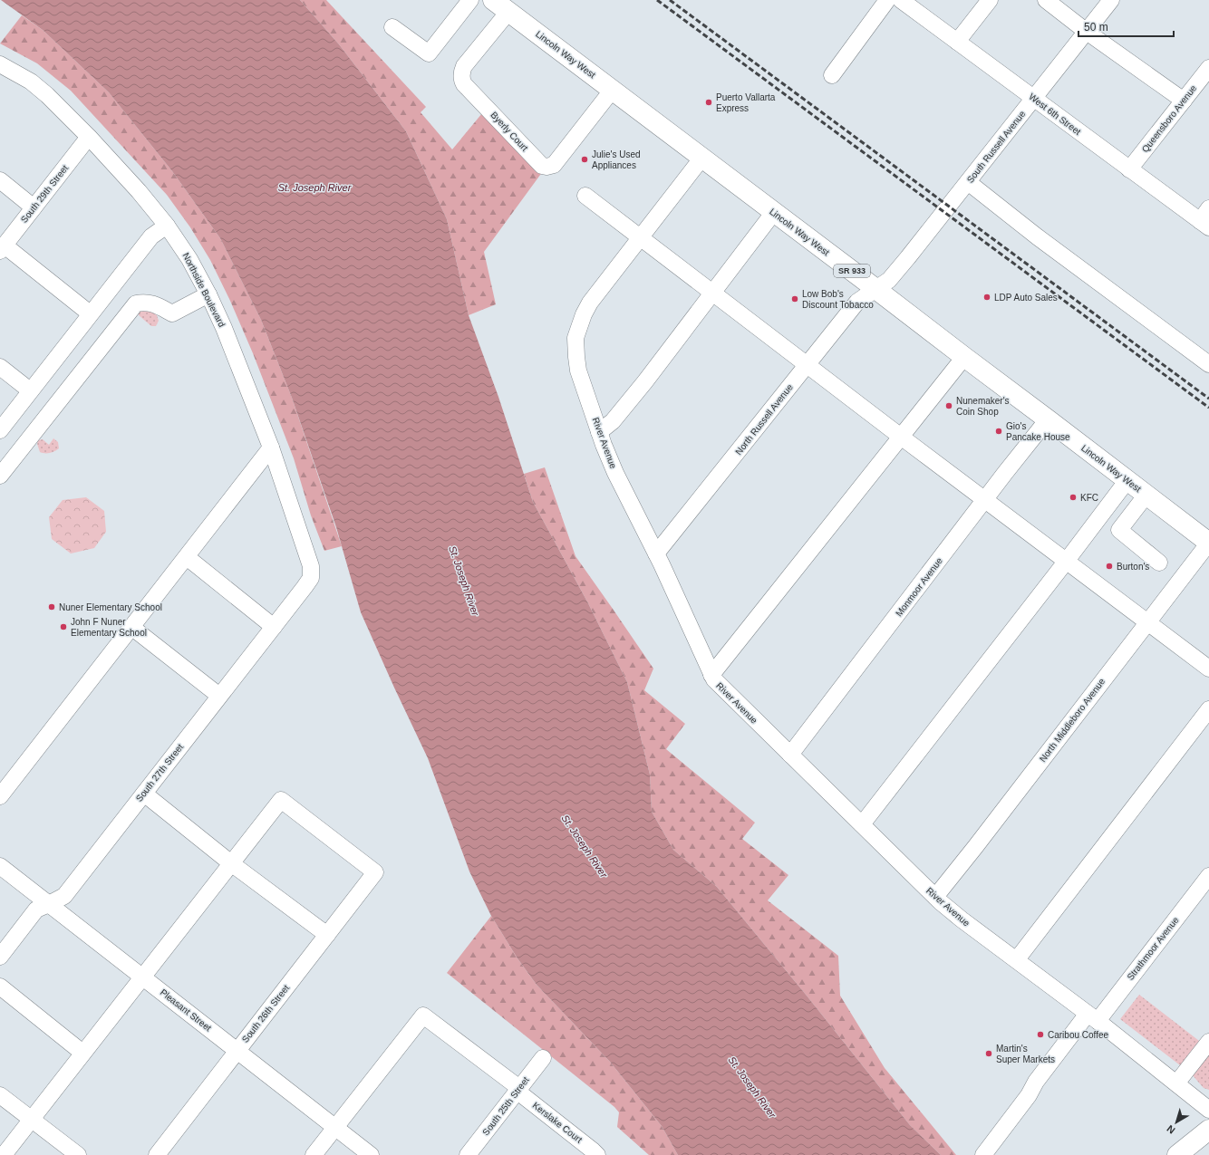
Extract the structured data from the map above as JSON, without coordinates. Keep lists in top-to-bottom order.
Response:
{
  "streets": {
    "main road": ["Lincoln Way West", "SR 933"],
    "street": [
      "West 6th Street",
      "Queensboro Avenue",
      "Byerly Court",
      "South Russell Avenue",
      "South 29th Street",
      "Northside Boulevard",
      "North Russell Avenue",
      "River Avenue",
      "Monmoor Avenue",
      "North Middleboro Avenue",
      "South 27th Street",
      "Strathmoor Avenue",
      "Pleasant Street",
      "South 26th Street",
      "South 25th Street",
      "Kerslake Court"
    ]
  },
  "crossings": [
    ["Lincoln Way West", "Byerly Court"],
    ["Lincoln Way West", "South Russell Avenue"],
    ["Lincoln Way West", "North Russell Avenue"],
    ["Lincoln Way West", "River Avenue"],
    ["Lincoln Way West", "Monmoor Avenue"],
    ["Lincoln Way West", "North Middleboro Avenue"],
    ["West 6th Street", "Queensboro Avenue"],
    ["West 6th Street", "South Russell Avenue"],
    ["South Russell Avenue", "North Russell Avenue"],
    ["South 29th Street", "Northside Boulevard"],
    ["Northside Boulevard", "South 27th Street"],
    ["North Russell Avenue", "River Avenue"],
    ["River Avenue", "Monmoor Avenue"],
    ["River Avenue", "North Middleboro Avenue"],
    ["River Avenue", "Strathmoor Avenue"],
    ["South 27th Street", "Pleasant Street"],
    ["Pleasant Street", "South 26th Street"],
    ["Pleasant Street", "Kerslake Court"],
    ["South 25th Street", "Kerslake Court"]
  ],
  "water": ["St. Joseph River"],
  "places": [
    "Puerto Vallarta Express",
    "Julie's Used Appliances",
    "LDP Auto Sales",
    "Low Bob's Discount Tobacco",
    "Nunemaker's Coin Shop",
    "Gio's Pancake House",
    "KFC",
    "Burton's",
    "Nuner Elementary School",
    "John F Nuner Elementary School",
    "Caribou Coffee",
    "Martin's Super Markets"
  ],
  "scale_bar": "50 m",
  "north": "bottom left"
}
